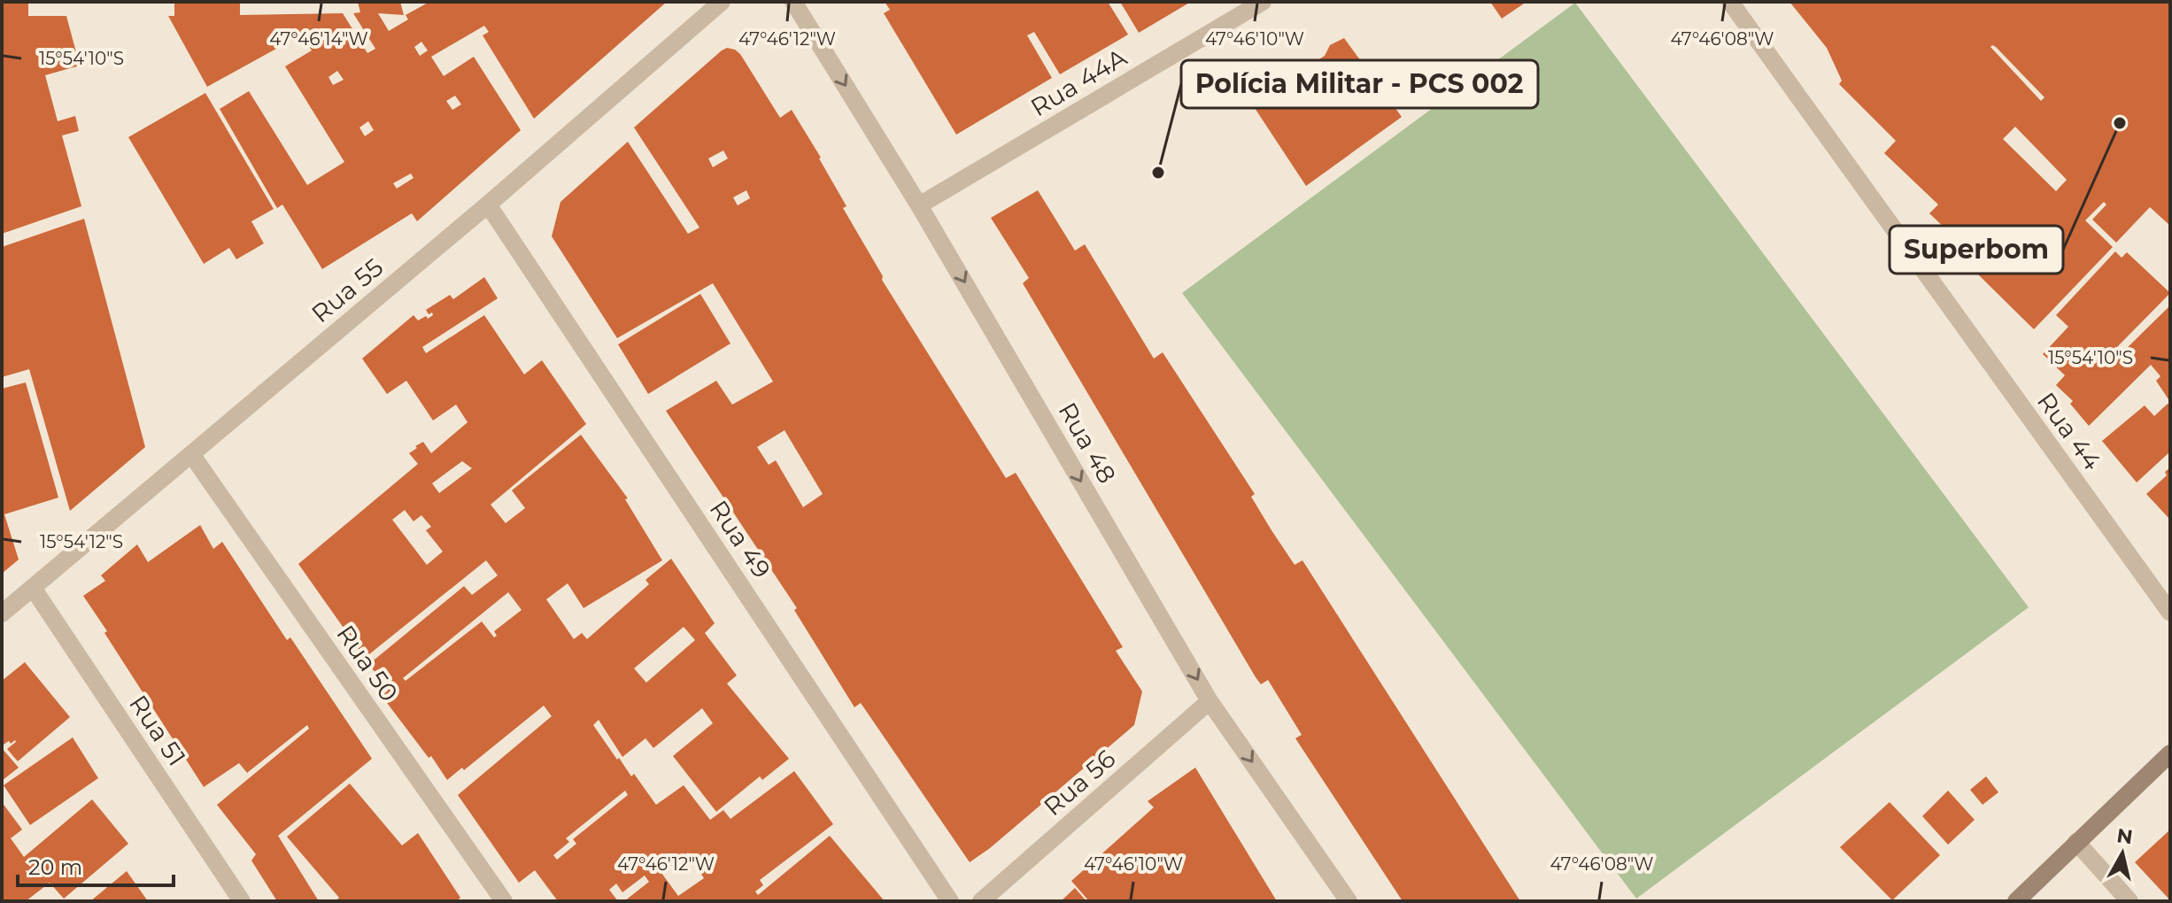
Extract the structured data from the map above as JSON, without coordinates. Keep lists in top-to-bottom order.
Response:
{
  "streets": {
    "street": [
      "Rua 44A",
      "Rua 55",
      "Rua 44",
      "Rua 48",
      "Rua 49",
      "Rua 50",
      "Rua 51",
      "Rua 56"
    ]
  },
  "crossings": [
    ["Rua 44A", "Rua 48"],
    ["Rua 55", "Rua 49"],
    ["Rua 55", "Rua 50"],
    ["Rua 55", "Rua 51"],
    ["Rua 48", "Rua 56"]
  ],
  "one_way": ["Rua 48"],
  "places": ["Superbom", "Polícia Militar - PCS 002"],
  "scale_bar": "20 m",
  "north": "top",
  "coordinates": [
    "47°46'14\"W",
    "47°46'12\"W",
    "47°46'10\"W",
    "47°46'08\"W",
    "15°54'10\"S",
    "15°54'12\"S"
  ]
}
